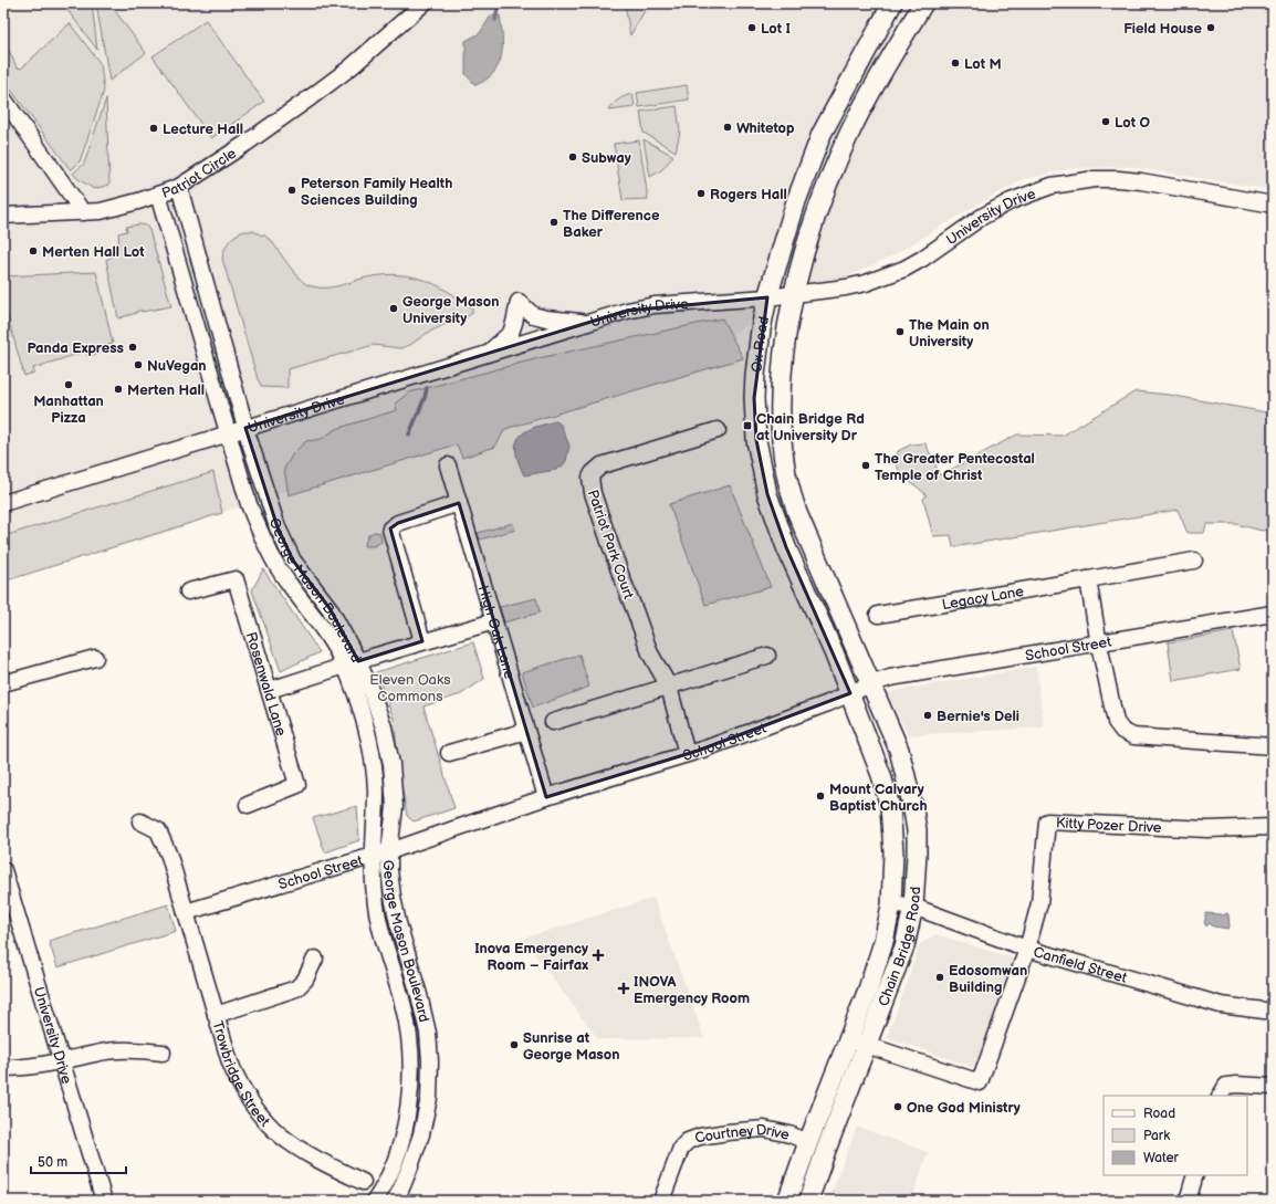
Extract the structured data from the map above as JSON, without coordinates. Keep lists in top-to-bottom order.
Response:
{
  "streets": {
    "main road": ["Ox Road", "Chain Bridge Road"],
    "street": [
      "Patriot Circle",
      "University Drive",
      "Patriot Park Court",
      "George Mason Boulevard",
      "Legacy Lane",
      "High Oak Lane",
      "School Street",
      "Rosenwald Lane",
      "Kitty Pozer Drive",
      "Canfield Street",
      "Trowbridge Street",
      "Courtney Drive"
    ]
  },
  "crossings": [
    ["Patriot Circle", "George Mason Boulevard"],
    ["University Drive", "Ox Road"],
    ["University Drive", "George Mason Boulevard"],
    ["Ox Road", "School Street"],
    ["Ox Road", "Chain Bridge Road"],
    ["Patriot Park Court", "School Street"],
    ["George Mason Boulevard", "School Street"],
    ["High Oak Lane", "School Street"],
    ["School Street", "Chain Bridge Road"],
    ["School Street", "Trowbridge Street"],
    ["Kitty Pozer Drive", "Canfield Street"],
    ["Chain Bridge Road", "Canfield Street"],
    ["Chain Bridge Road", "Courtney Drive"]
  ],
  "parks": ["Eleven Oaks Commons"],
  "places": {
    "other": [
      "Lot I",
      "Field House",
      "Lot M",
      "Lot O",
      "Whitetop",
      "Lecture Hall",
      "Subway",
      "Peterson Family Health Sciences Building",
      "Rogers Hall",
      "The Difference Baker",
      "Merten Hall Lot",
      "George Mason University",
      "The Main on University",
      "Panda Express",
      "NuVegan",
      "Manhattan Pizza",
      "Merten Hall",
      "The Greater Pentecostal Temple of Christ",
      "Bernie's Deli",
      "Mount Calvary Baptist Church",
      "Edosomwan Building",
      "Sunrise at George Mason",
      "One God Ministry"
    ],
    "transit": ["Chain Bridge Rd at University Dr"],
    "health": ["Inova Emergency Room – Fairfax", "INOVA Emergency Room"]
  },
  "legend": ["Road", "Park", "Water"],
  "scale_bar": "50 m"
}
